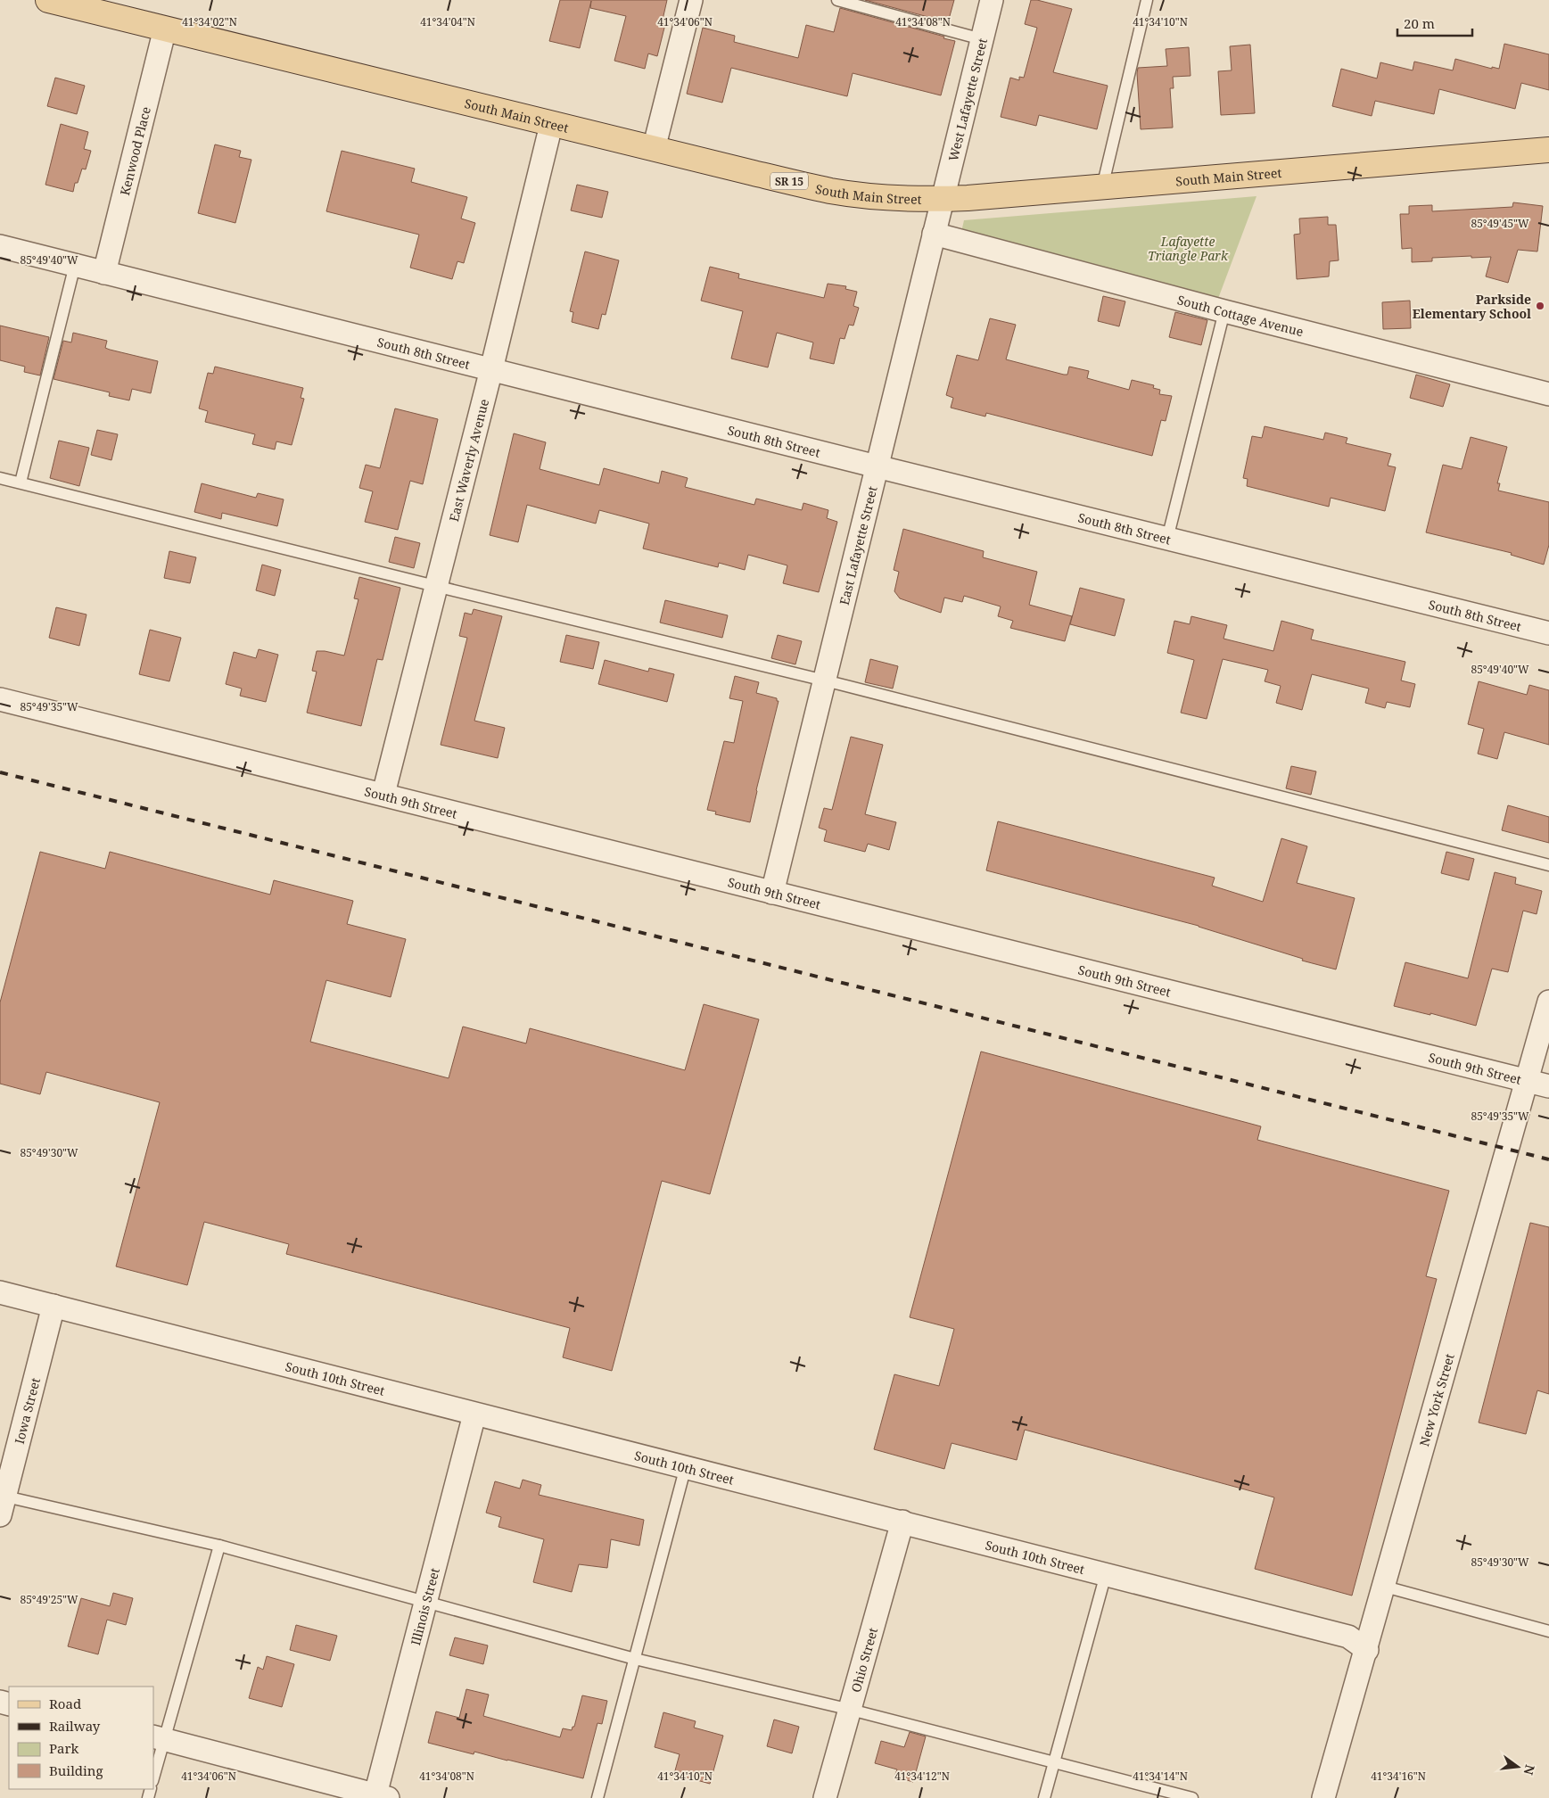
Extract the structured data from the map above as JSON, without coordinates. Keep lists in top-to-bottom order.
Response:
{
  "streets": {
    "main road": ["South Main Street", "SR 15"],
    "street": [
      "West Lafayette Street",
      "Kenwood Place",
      "South Cottage Avenue",
      "South 8th Street",
      "East Waverly Avenue",
      "East Lafayette Street",
      "South 9th Street",
      "South 10th Street",
      "New York Street",
      "Iowa Street",
      "Illinois Street",
      "Ohio Street"
    ]
  },
  "crossings": [
    ["West Lafayette Street", "South Main Street"],
    ["West Lafayette Street", "East Lafayette Street"],
    ["South Main Street", "Kenwood Place"],
    ["South Main Street", "East Waverly Avenue"],
    ["South Main Street", "East Lafayette Street"],
    ["Kenwood Place", "South 8th Street"],
    ["South Cottage Avenue", "East Lafayette Street"],
    ["South 8th Street", "East Waverly Avenue"],
    ["South 8th Street", "East Lafayette Street"],
    ["East Waverly Avenue", "South 9th Street"],
    ["East Lafayette Street", "South 9th Street"],
    ["South 9th Street", "New York Street"],
    ["South 10th Street", "New York Street"],
    ["South 10th Street", "Iowa Street"],
    ["South 10th Street", "Illinois Street"],
    ["South 10th Street", "Ohio Street"]
  ],
  "parks": ["Lafayette Triangle Park"],
  "places": ["Parkside Elementary School"],
  "legend": [
    "Road",
    "Railway",
    "Park",
    "Building"
  ],
  "scale_bar": "20 m",
  "north": "right",
  "coordinates": [
    "41°34'02\"N",
    "41°34'04\"N",
    "41°34'06\"N",
    "41°34'08\"N",
    "41°34'10\"N",
    "85°49'45\"W",
    "85°49'40\"W",
    "85°49'35\"W",
    "85°49'30\"W",
    "85°49'25\"W",
    "41°34'12\"N",
    "41°34'14\"N",
    "41°34'16\"N"
  ]
}
